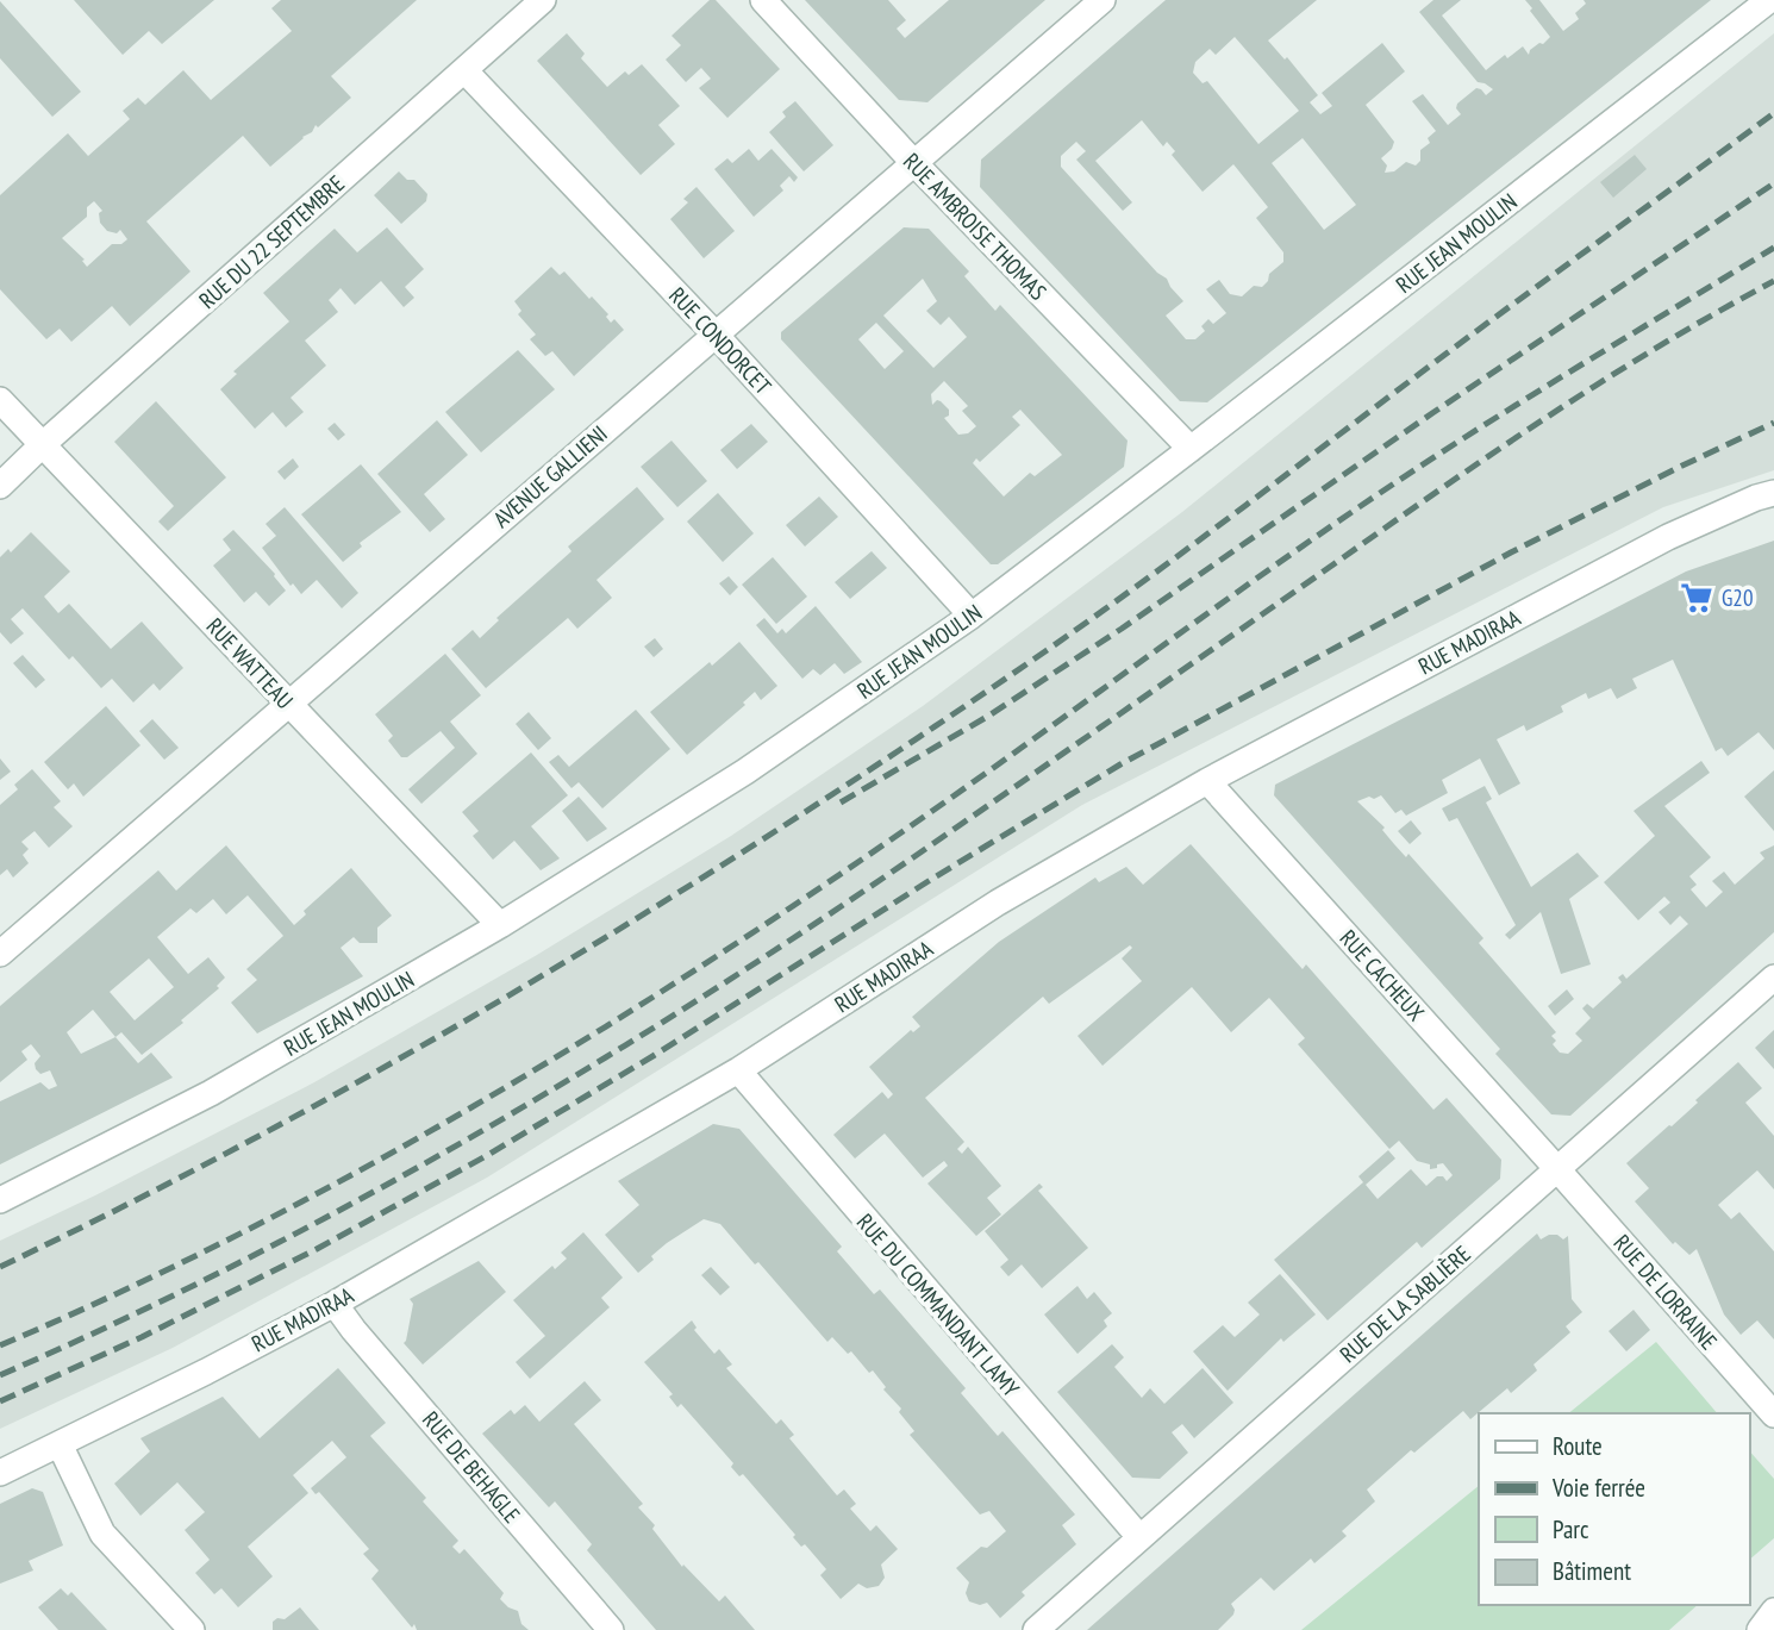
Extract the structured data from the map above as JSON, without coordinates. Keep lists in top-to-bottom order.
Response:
{
  "streets": {
    "street": [
      "RUE AMBROISE THOMAS",
      "RUE DU 22 SEPTEMBRE",
      "RUE JEAN MOULIN",
      "RUE CONDORCET",
      "AVENUE GALLIENI",
      "RUE MADIRAA",
      "RUE WATTEAU",
      "RUE CACHEUX",
      "RUE DE LORRAINE",
      "RUE DE LA SABLIÈRE",
      "RUE DU COMMANDANT LAMY",
      "RUE DE BEHAGLE"
    ]
  },
  "crossings": [
    ["RUE AMBROISE THOMAS", "RUE JEAN MOULIN"],
    ["RUE AMBROISE THOMAS", "AVENUE GALLIENI"],
    ["RUE DU 22 SEPTEMBRE", "RUE CONDORCET"],
    ["RUE DU 22 SEPTEMBRE", "RUE WATTEAU"],
    ["RUE JEAN MOULIN", "RUE CONDORCET"],
    ["RUE JEAN MOULIN", "RUE WATTEAU"],
    ["RUE CONDORCET", "AVENUE GALLIENI"],
    ["AVENUE GALLIENI", "RUE WATTEAU"],
    ["RUE MADIRAA", "RUE CACHEUX"],
    ["RUE MADIRAA", "RUE DU COMMANDANT LAMY"],
    ["RUE MADIRAA", "RUE DE BEHAGLE"],
    ["RUE CACHEUX", "RUE DE LORRAINE"],
    ["RUE CACHEUX", "RUE DE LA SABLIÈRE"],
    ["RUE DE LORRAINE", "RUE DE LA SABLIÈRE"],
    ["RUE DE LA SABLIÈRE", "RUE DU COMMANDANT LAMY"]
  ],
  "places": {
    "supermarket": ["G20"]
  },
  "legend": [
    "Route",
    "Voie ferrée",
    "Parc",
    "Bâtiment"
  ]
}
